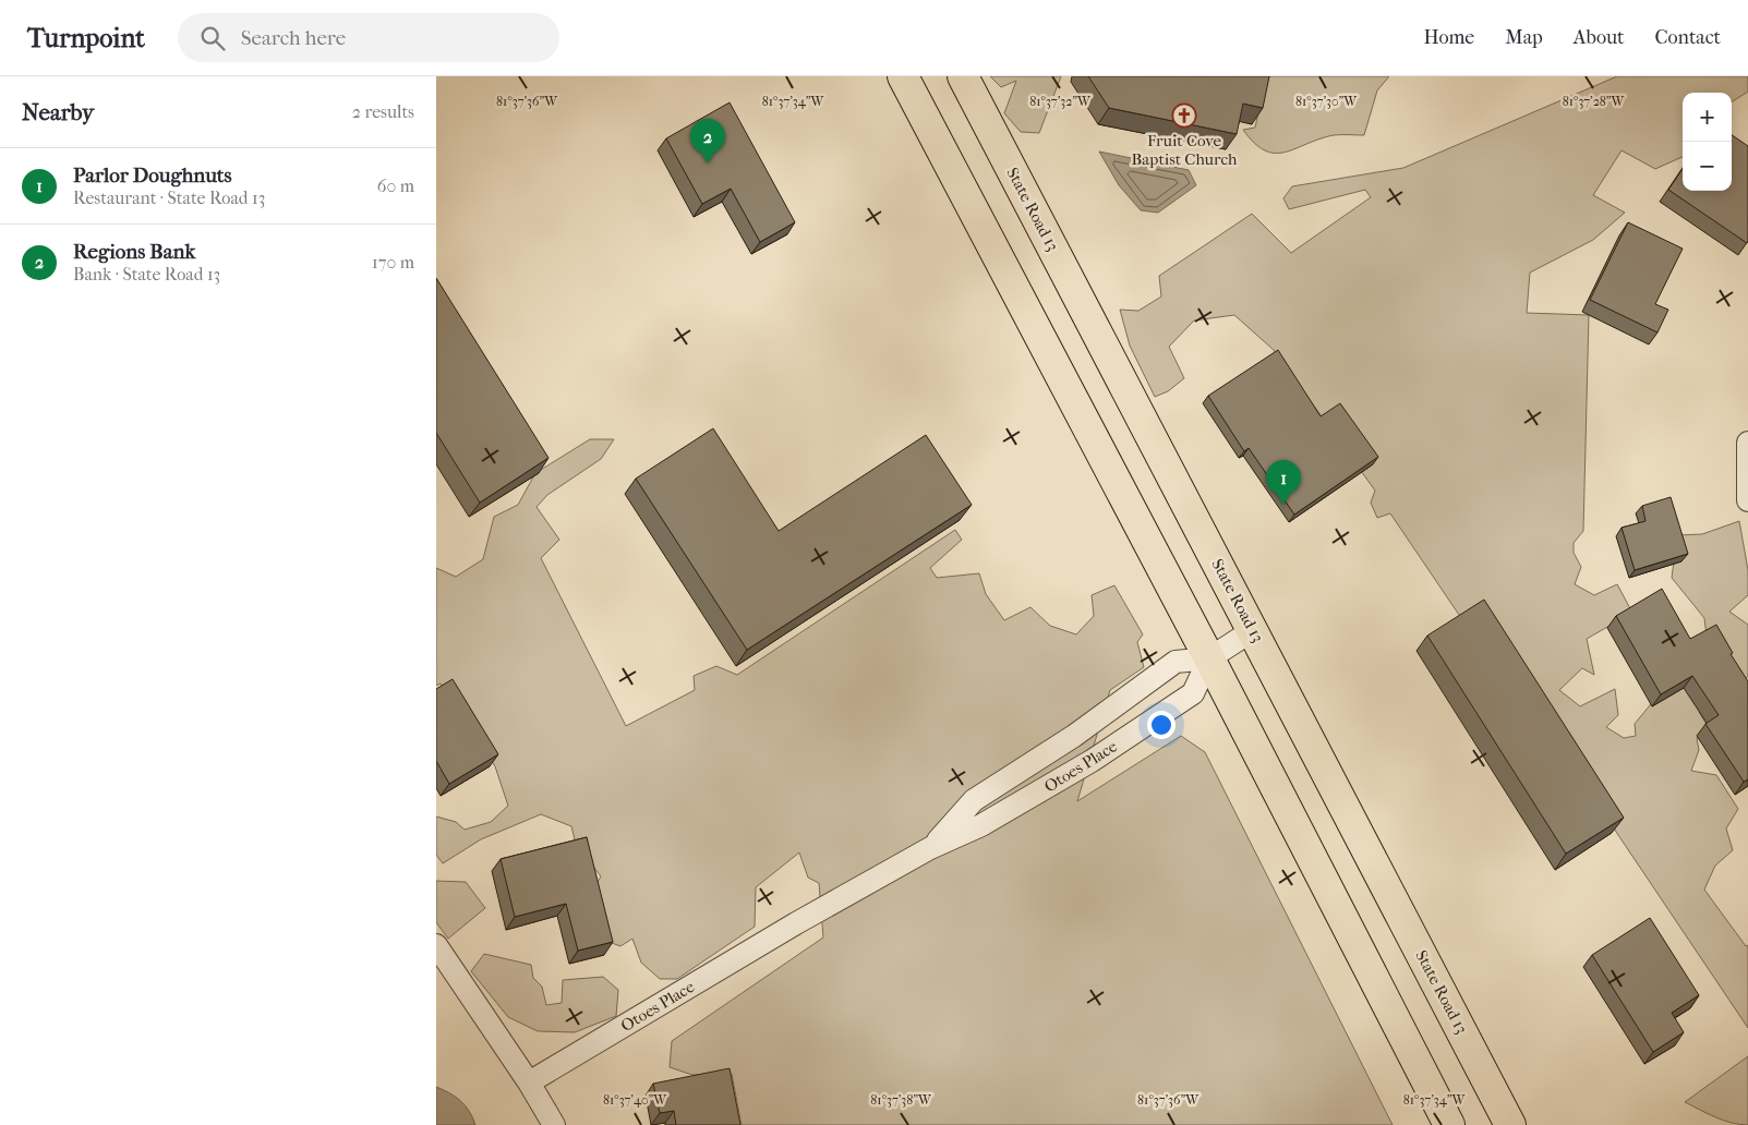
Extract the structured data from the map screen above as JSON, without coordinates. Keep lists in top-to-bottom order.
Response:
{
  "streets": {
    "main road": ["State Road 13"],
    "street": ["Otoes Place"]
  },
  "crossings": [
    ["State Road 13", "Otoes Place"]
  ],
  "places": {
    "church": ["Fruit Cove Baptist Church"]
  },
  "page": {
    "header": "Turnpoint",
    "search": "Search here",
    "nav": [
      "Home",
      "Map",
      "About",
      "Contact"
    ],
    "heading": ["Nearby", "2 results"],
    "map_buttons": ["+", "−"],
    "pins": ["2", "1"],
    "list": [
      {
        "mark": "1",
        "name": "Parlor Doughnuts",
        "note": "Restaurant · State Road 13",
        "value": "60 m"
      },
      {
        "mark": "2",
        "name": "Regions Bank",
        "note": "Bank · State Road 13",
        "value": "170 m"
      }
    ]
  },
  "coordinates": [
    "81°37'30\"W",
    "81°37'28\"W",
    "81°37'36\"W",
    "81°37'34\"W",
    "81°37'32\"W",
    "81°37'40\"W",
    "81°37'38\"W"
  ]
}
